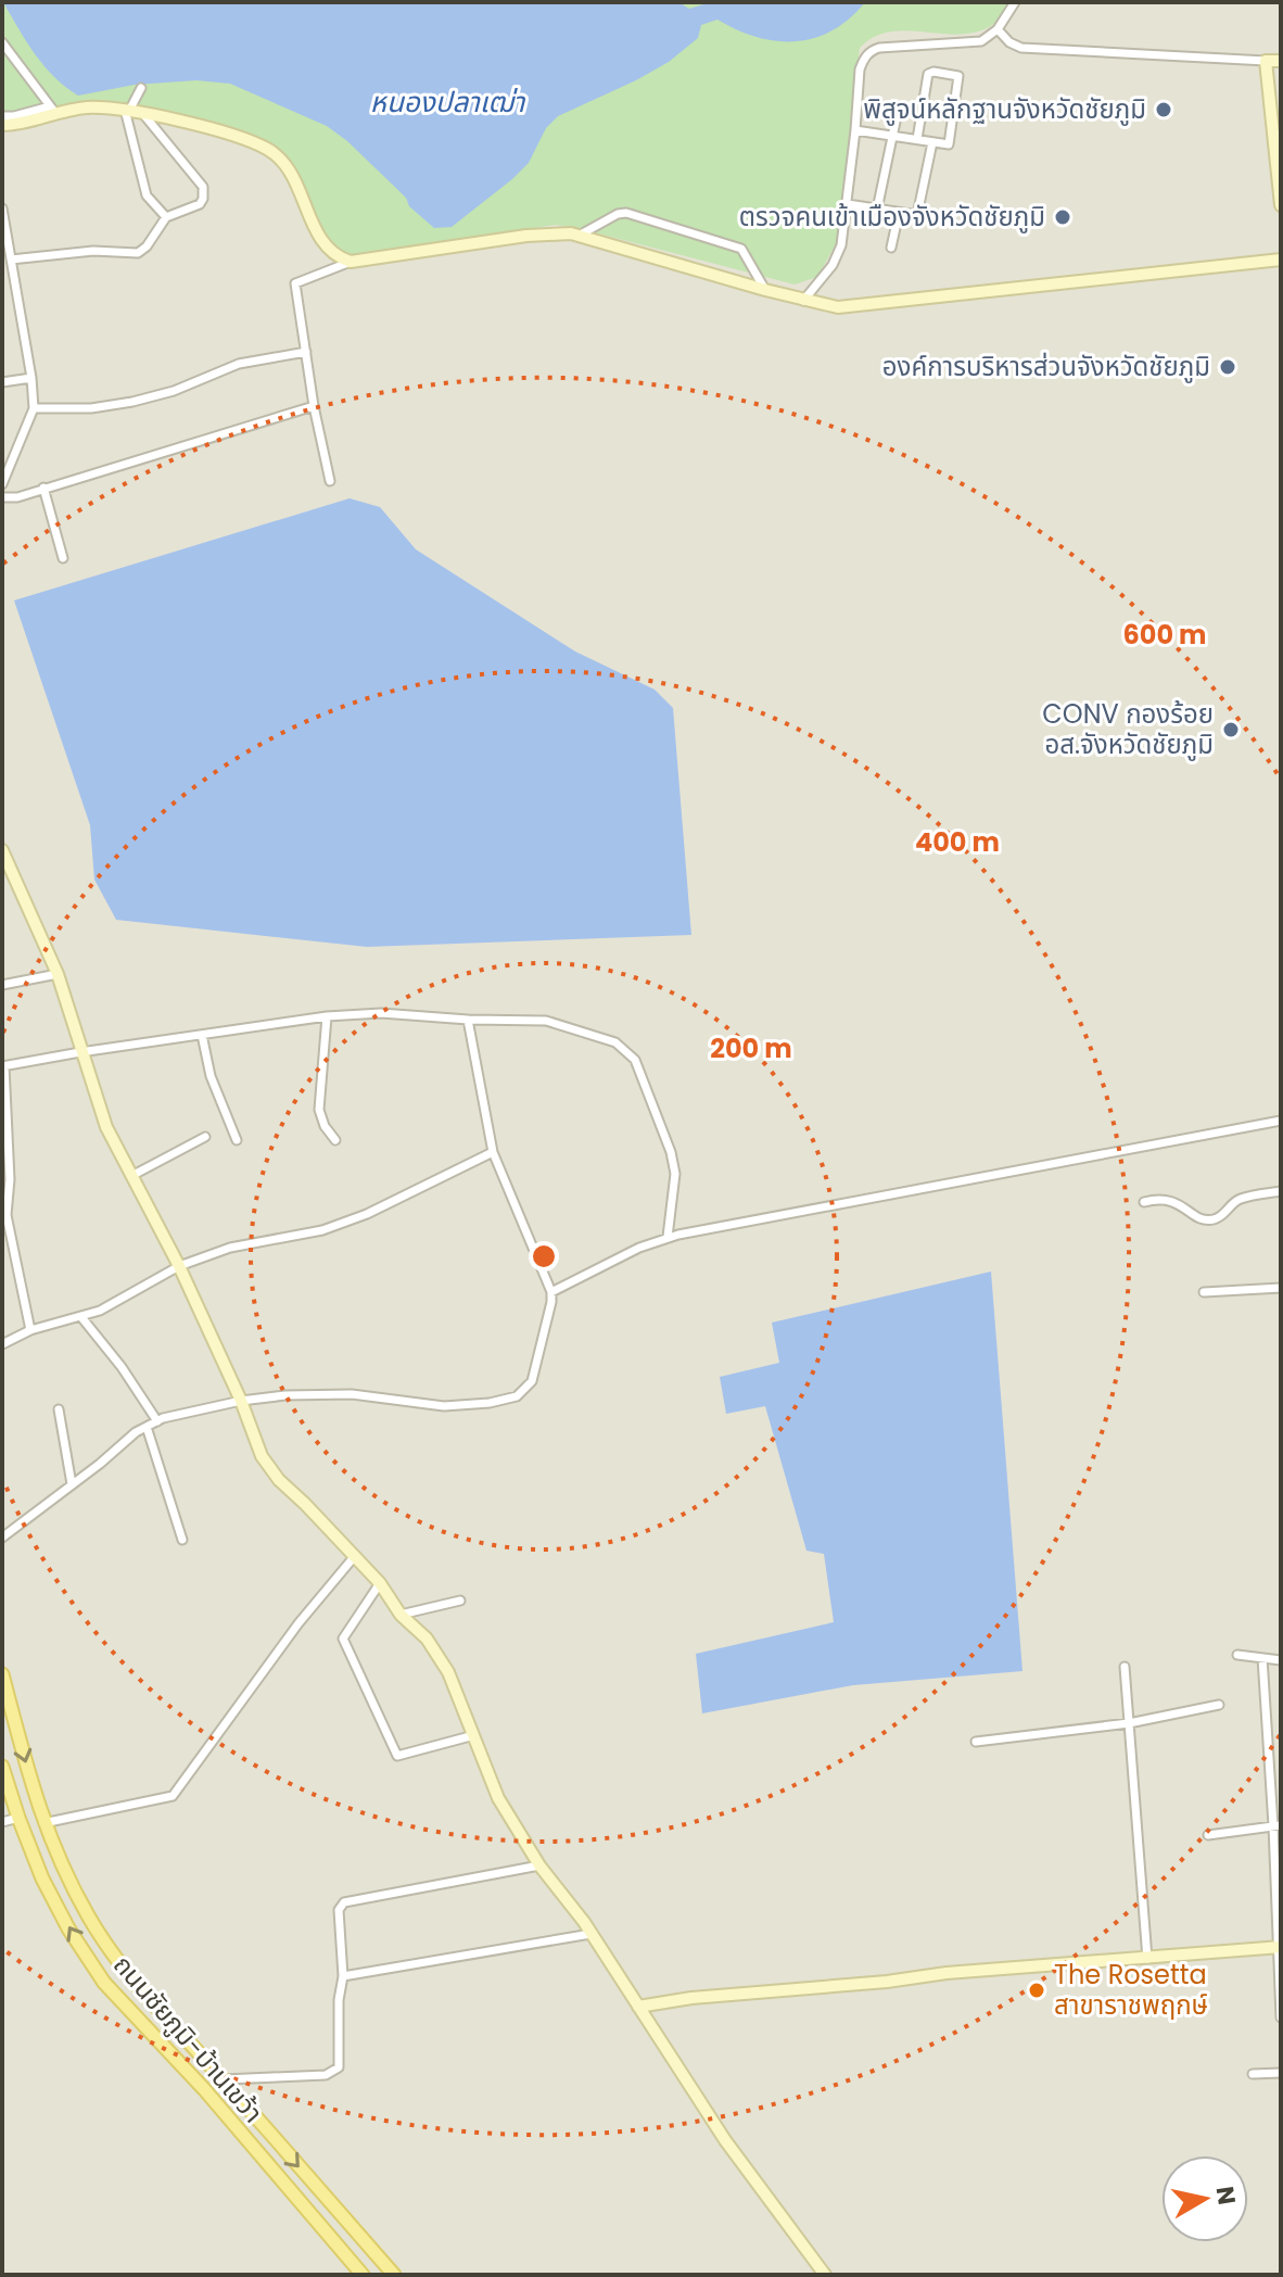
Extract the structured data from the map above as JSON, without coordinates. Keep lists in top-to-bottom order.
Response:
{
  "streets": {
    "main road": ["ถนนชัยภูมิ-บ้านเขว้า"]
  },
  "water": ["หนองปลาเฒ่า"],
  "places": [
    "พิสูจน์หลักฐานจังหวัดชัยภูมิ",
    "ตรวจคนเข้าเมืองจังหวัดชัยภูมิ",
    "องค์การบริหารส่วนจังหวัดชัยภูมิ",
    "CONV กองร้อย อส.จังหวัดชัยภูมิ",
    "The Rosetta สาขาราชพฤกษ์"
  ],
  "north": "right",
  "rings": ["600 m", "400 m", "200 m"]
}
